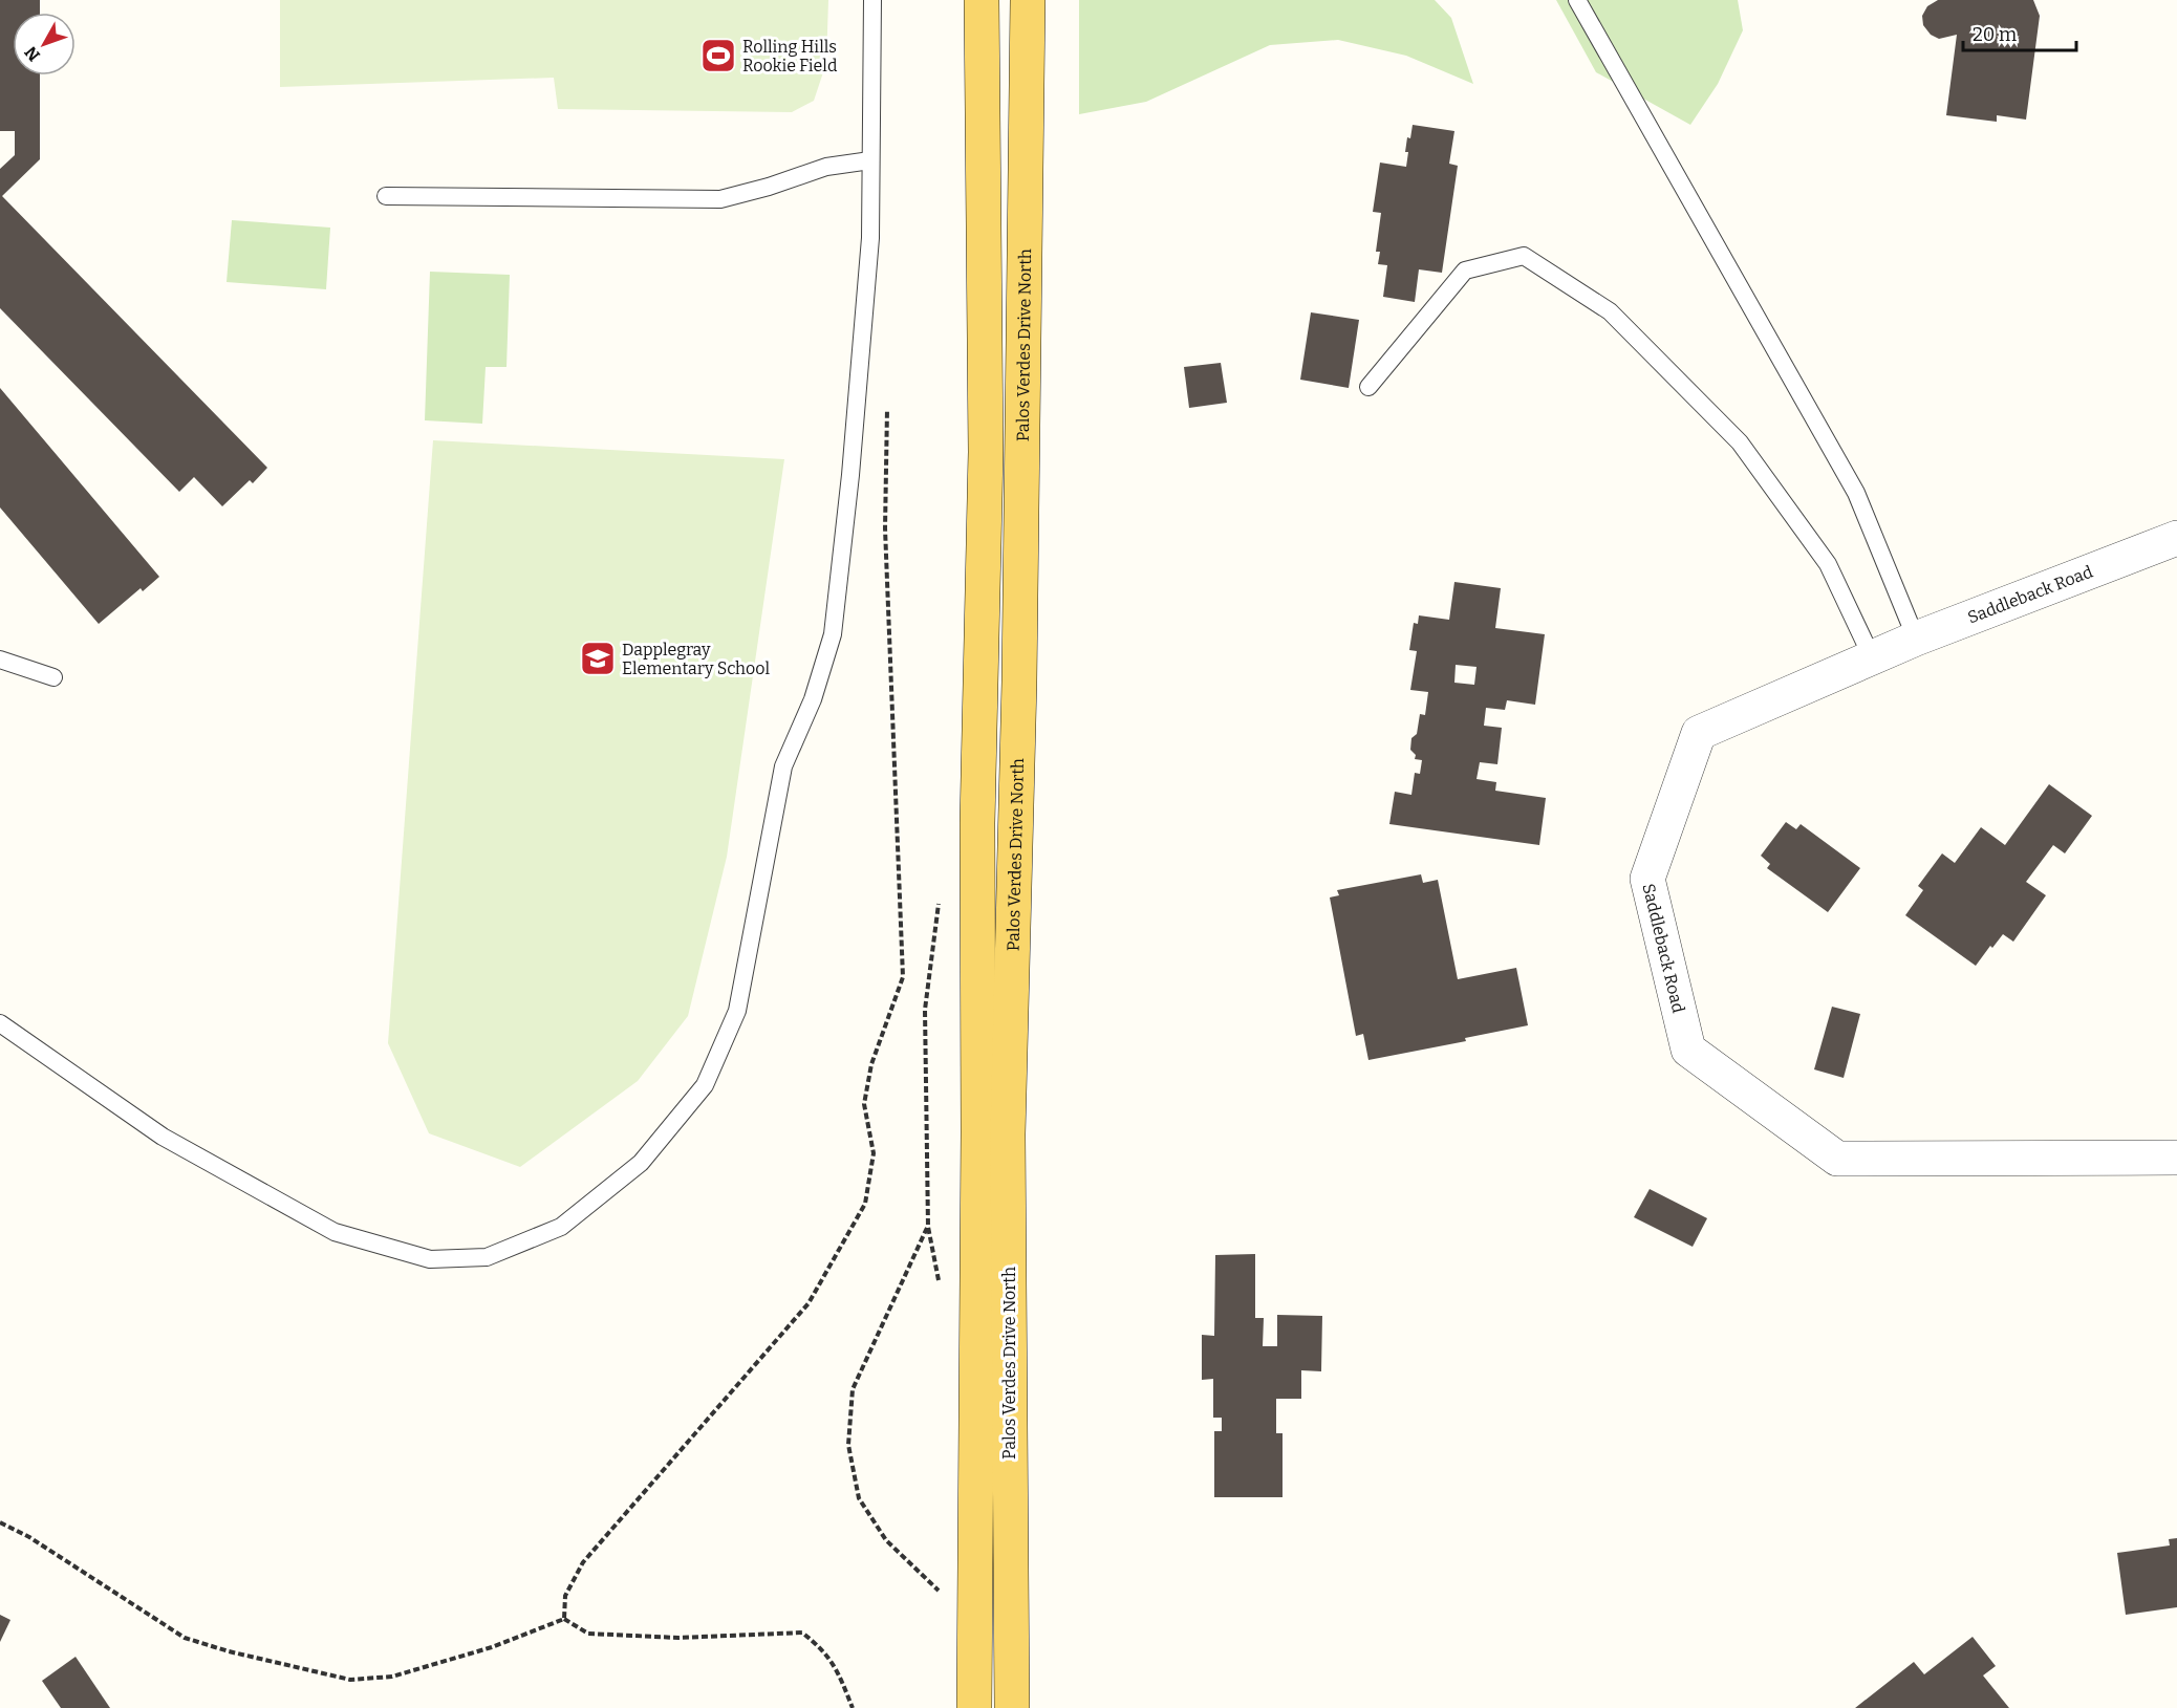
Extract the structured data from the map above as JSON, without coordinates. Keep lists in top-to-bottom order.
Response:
{
  "streets": {
    "main road": ["Palos Verdes Drive North"],
    "street": ["Saddleback Road"]
  },
  "places": {
    "sports": ["Rolling Hills Rookie Field"],
    "school or university": ["Dapplegray Elementary School"]
  },
  "scale_bar": "20 m",
  "north": "bottom left"
}
